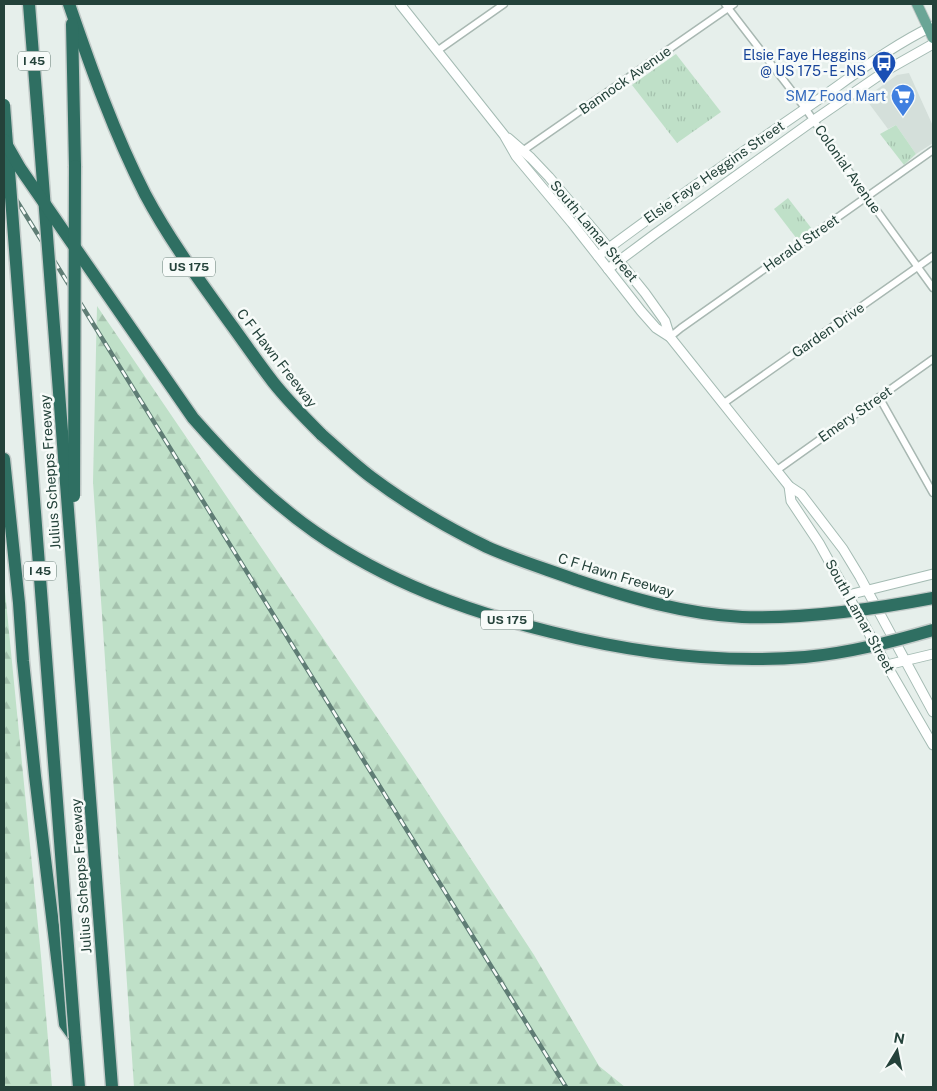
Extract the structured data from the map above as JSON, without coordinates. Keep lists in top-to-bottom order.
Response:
{
  "streets": {
    "highway": [
      "I 45",
      "US 175",
      "C F Hawn Freeway",
      "Julius Schepps Freeway"
    ],
    "main road": ["Elsie Faye Heggins Street", "South Lamar Street"],
    "street": [
      "Bannock Avenue",
      "Colonial Avenue",
      "Herald Street",
      "Garden Drive",
      "Emery Street"
    ]
  },
  "crossings": [
    ["Bannock Avenue", "Colonial Avenue"],
    ["Bannock Avenue", "South Lamar Street"],
    ["Colonial Avenue", "Elsie Faye Heggins Street"],
    ["Colonial Avenue", "Herald Street"],
    ["Colonial Avenue", "Garden Drive"],
    ["Elsie Faye Heggins Street", "South Lamar Street"],
    ["South Lamar Street", "Herald Street"],
    ["South Lamar Street", "Garden Drive"],
    ["South Lamar Street", "Emery Street"]
  ],
  "places": {
    "bus stop": ["Elsie Faye Heggins @ US 175 - E - NS"],
    "supermarket": ["SMZ Food Mart"]
  },
  "north": "top"
}
